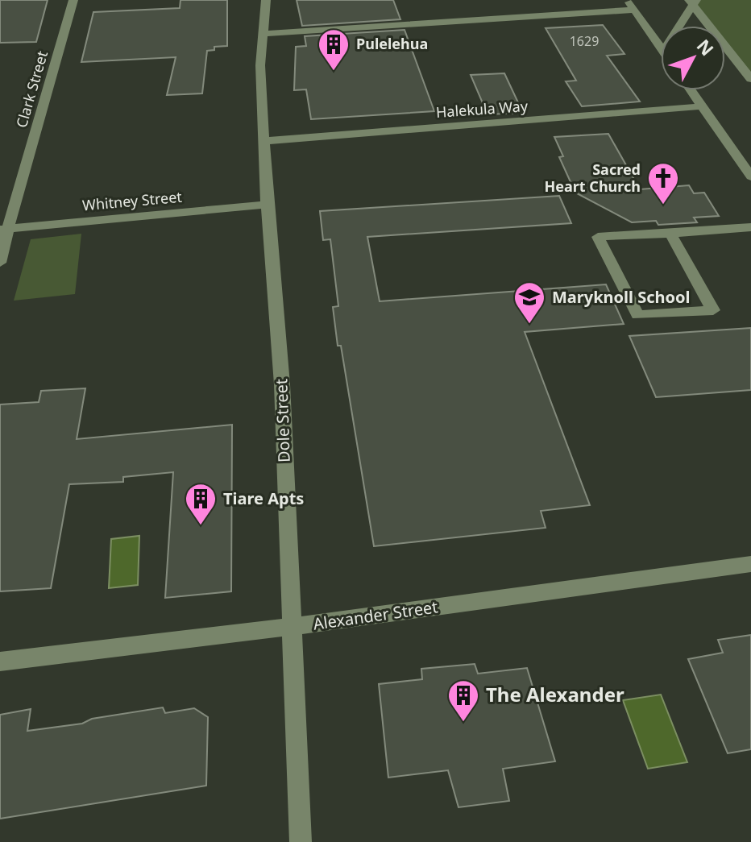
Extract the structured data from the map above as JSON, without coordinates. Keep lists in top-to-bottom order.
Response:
{
  "streets": {
    "street": [
      "Clark Street",
      "Halekula Way",
      "Whitney Street",
      "Dole Street",
      "Alexander Street"
    ]
  },
  "crossings": [
    ["Clark Street", "Whitney Street"],
    ["Halekula Way", "Dole Street"],
    ["Whitney Street", "Dole Street"],
    ["Dole Street", "Alexander Street"]
  ],
  "places": {
    "building": ["Pulelehua", "Tiare Apts", "The Alexander"],
    "church": ["Sacred Heart Church"],
    "school or university": ["Maryknoll School"]
  },
  "house_numbers": ["1629"],
  "north": "top right"
}
